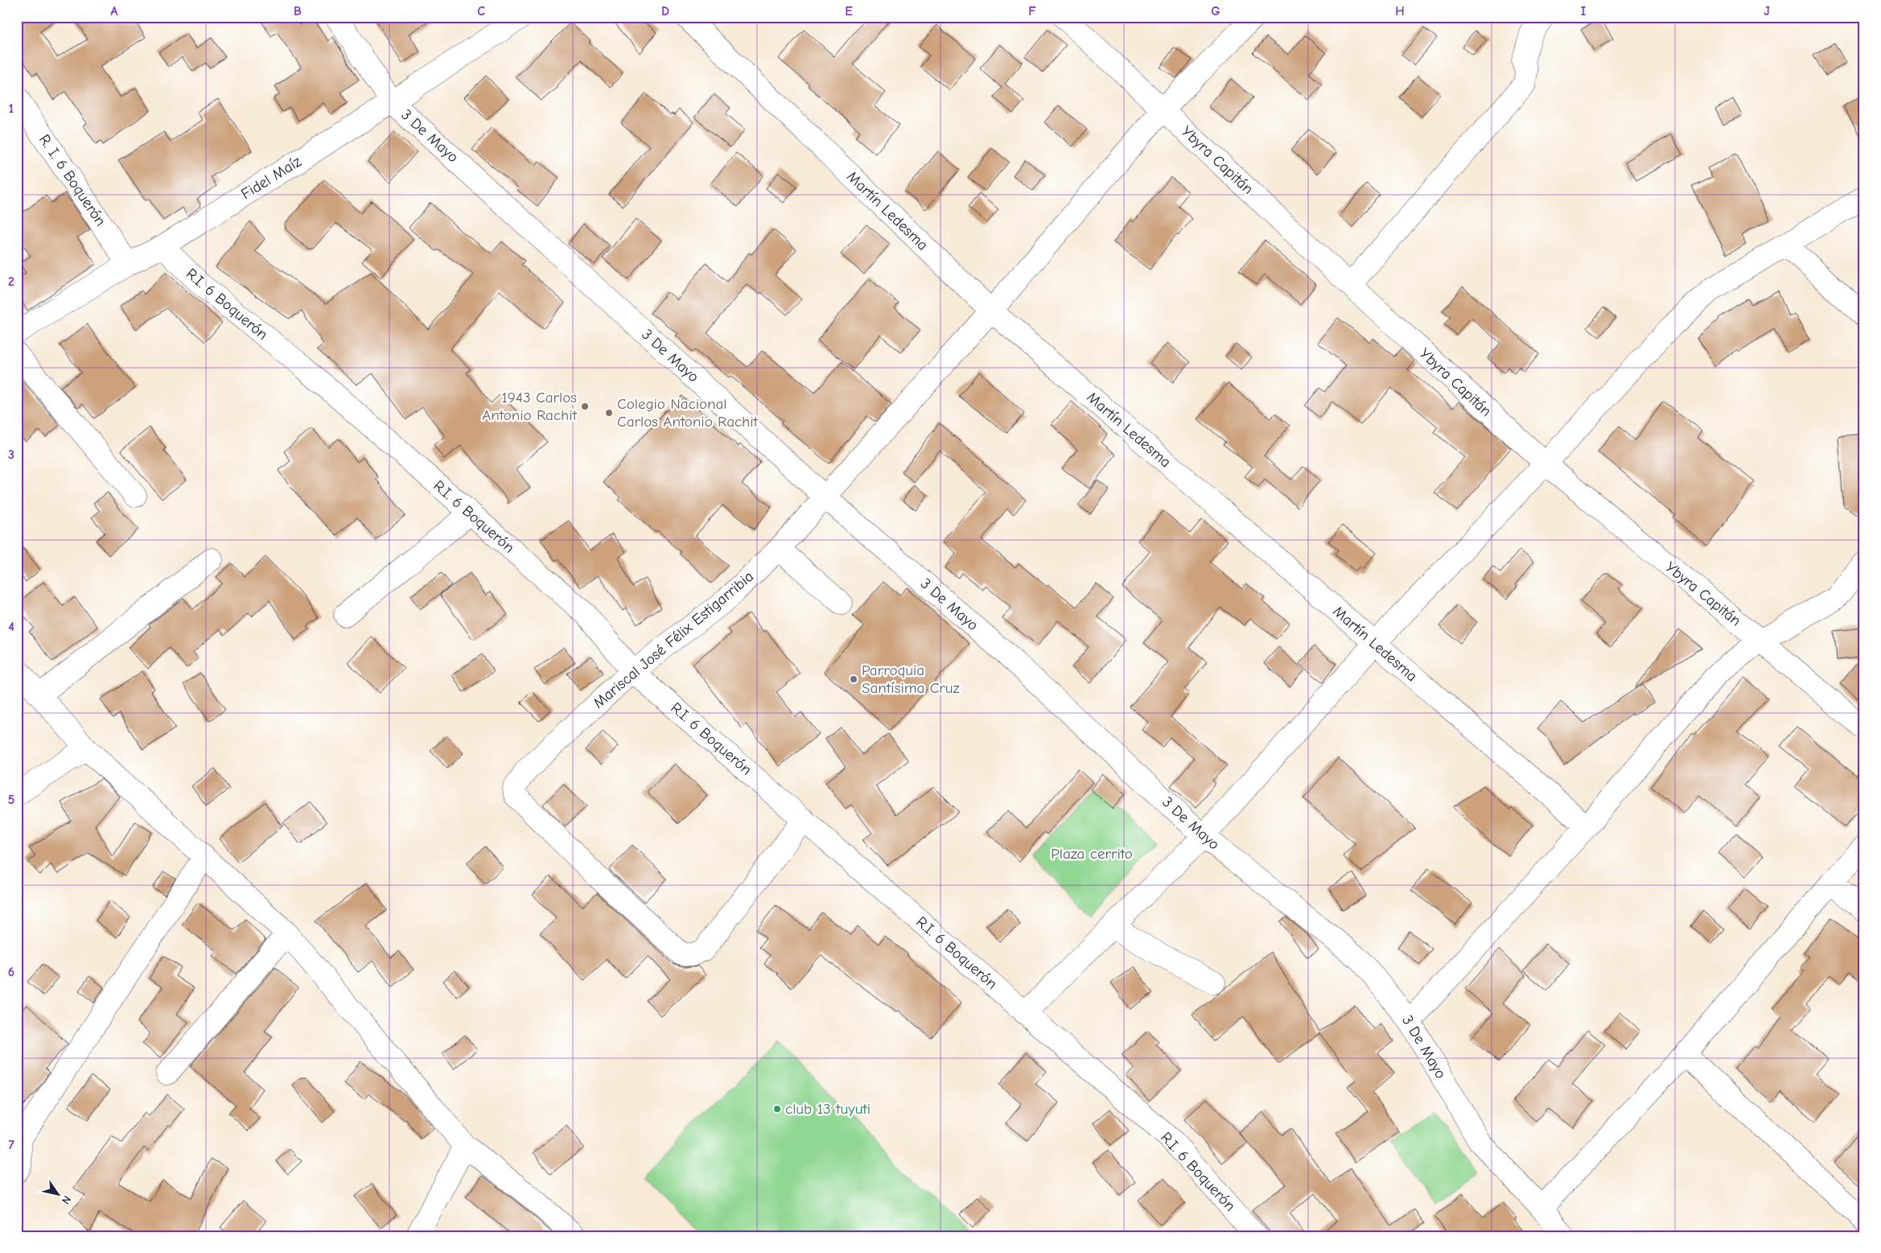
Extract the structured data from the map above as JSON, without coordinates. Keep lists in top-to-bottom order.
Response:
{
  "streets": {
    "street": [
      "3 De Mayo",
      "Ybyra Capitán",
      "Fidel Maíz",
      "R. I. 6 Boquerón",
      "Martín Ledesma",
      "R.I. 6 Boquerón",
      "Mariscal José Félix Estigarribia"
    ]
  },
  "crossings": [
    ["3 De Mayo", "Fidel Maíz"],
    ["3 De Mayo", "Mariscal José Félix Estigarribia"],
    ["Ybyra Capitán", "Mariscal José Félix Estigarribia"],
    ["Fidel Maíz", "R. I. 6 Boquerón"],
    ["Fidel Maíz", "R.I. 6 Boquerón"],
    ["Martín Ledesma", "Mariscal José Félix Estigarribia"],
    ["R.I. 6 Boquerón", "Mariscal José Félix Estigarribia"]
  ],
  "parks": ["Plaza cerrito"],
  "places": [
    "1943 Carlos Antonio Rachit",
    "Colegio Nacional Carlos Antonio Rachit",
    "Parroquia Santísima Cruz",
    "club 13 tuyuti"
  ],
  "north": "bottom right",
  "grid": {
    "columns": [
      "A",
      "B",
      "C",
      "D",
      "E",
      "F",
      "G",
      "H",
      "I",
      "J"
    ],
    "rows": [
      "1",
      "2",
      "3",
      "4",
      "5",
      "6",
      "7"
    ]
  }
}
